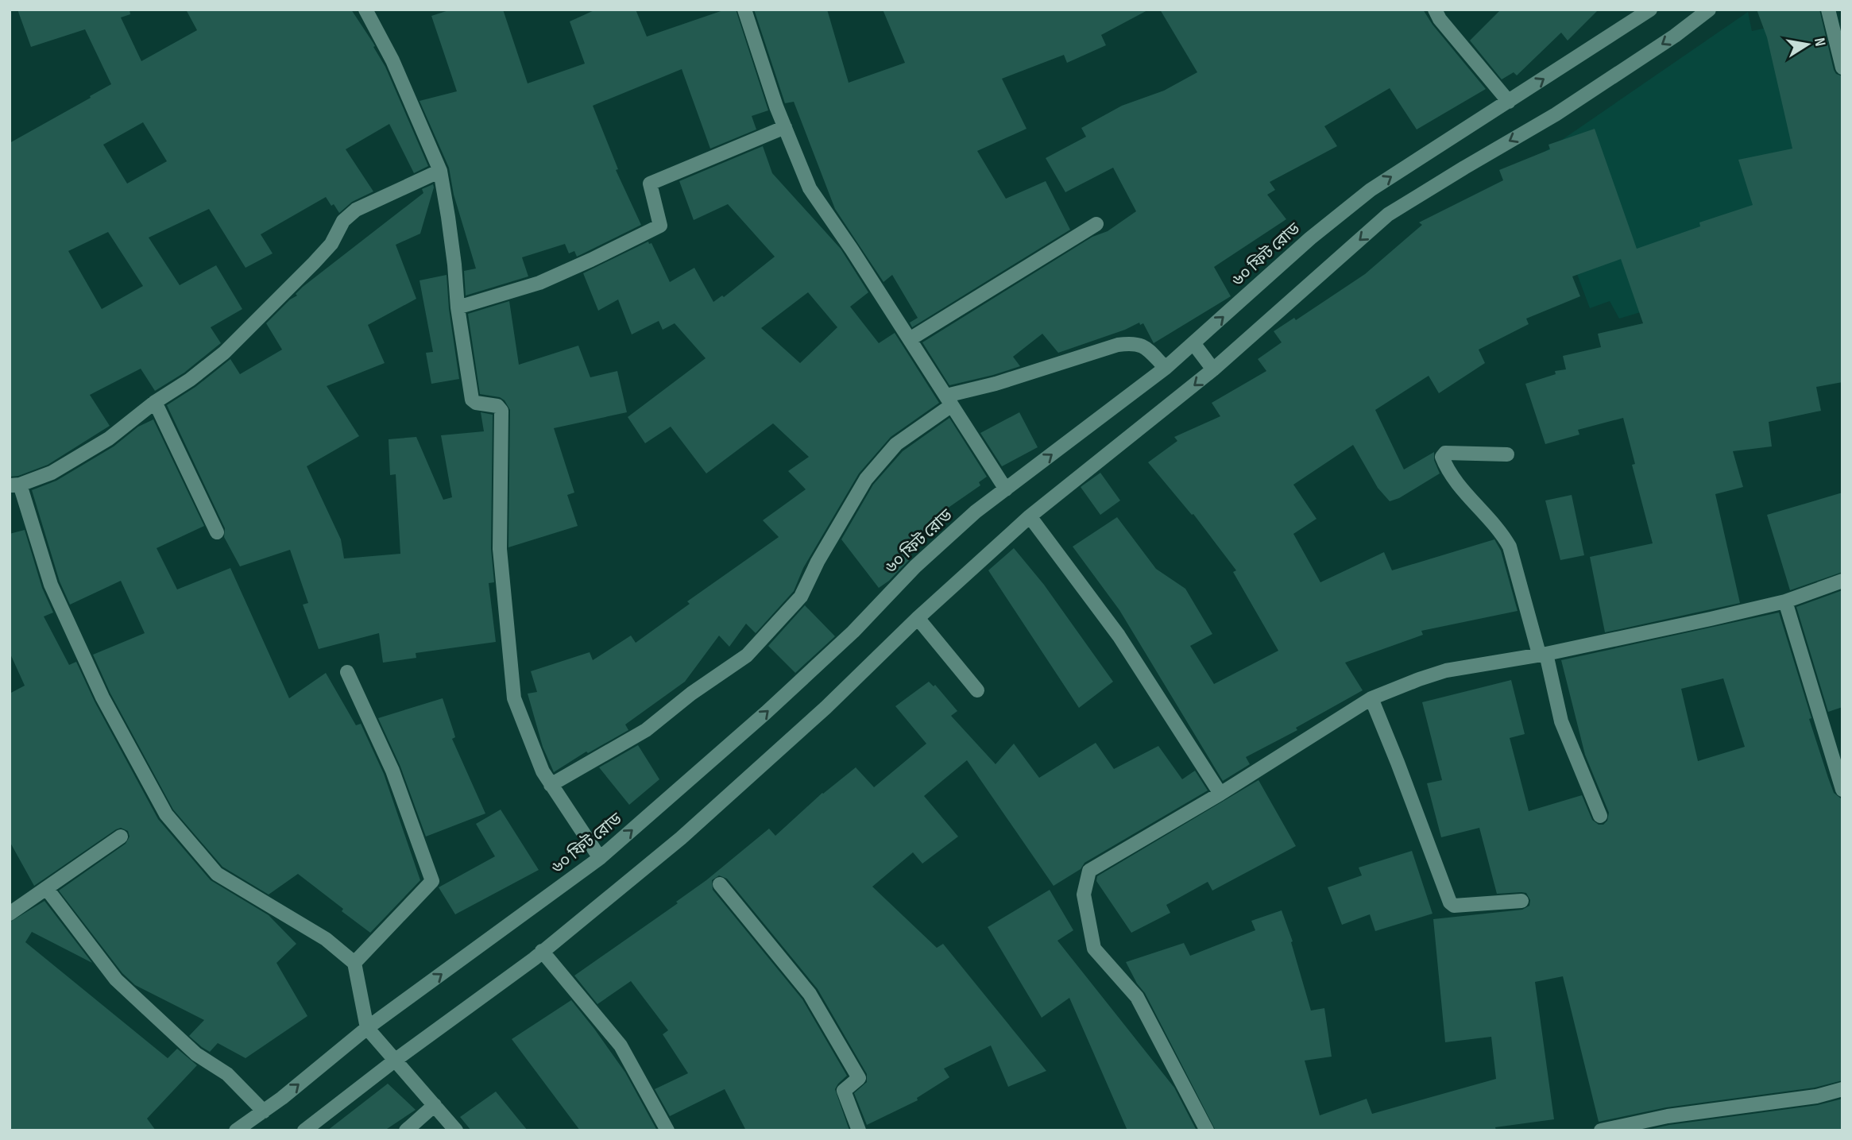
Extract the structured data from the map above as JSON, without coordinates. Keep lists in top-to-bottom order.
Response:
{
  "streets": {
    "street": ["৬০ ফিট রোড"]
  },
  "north": "right"
}
